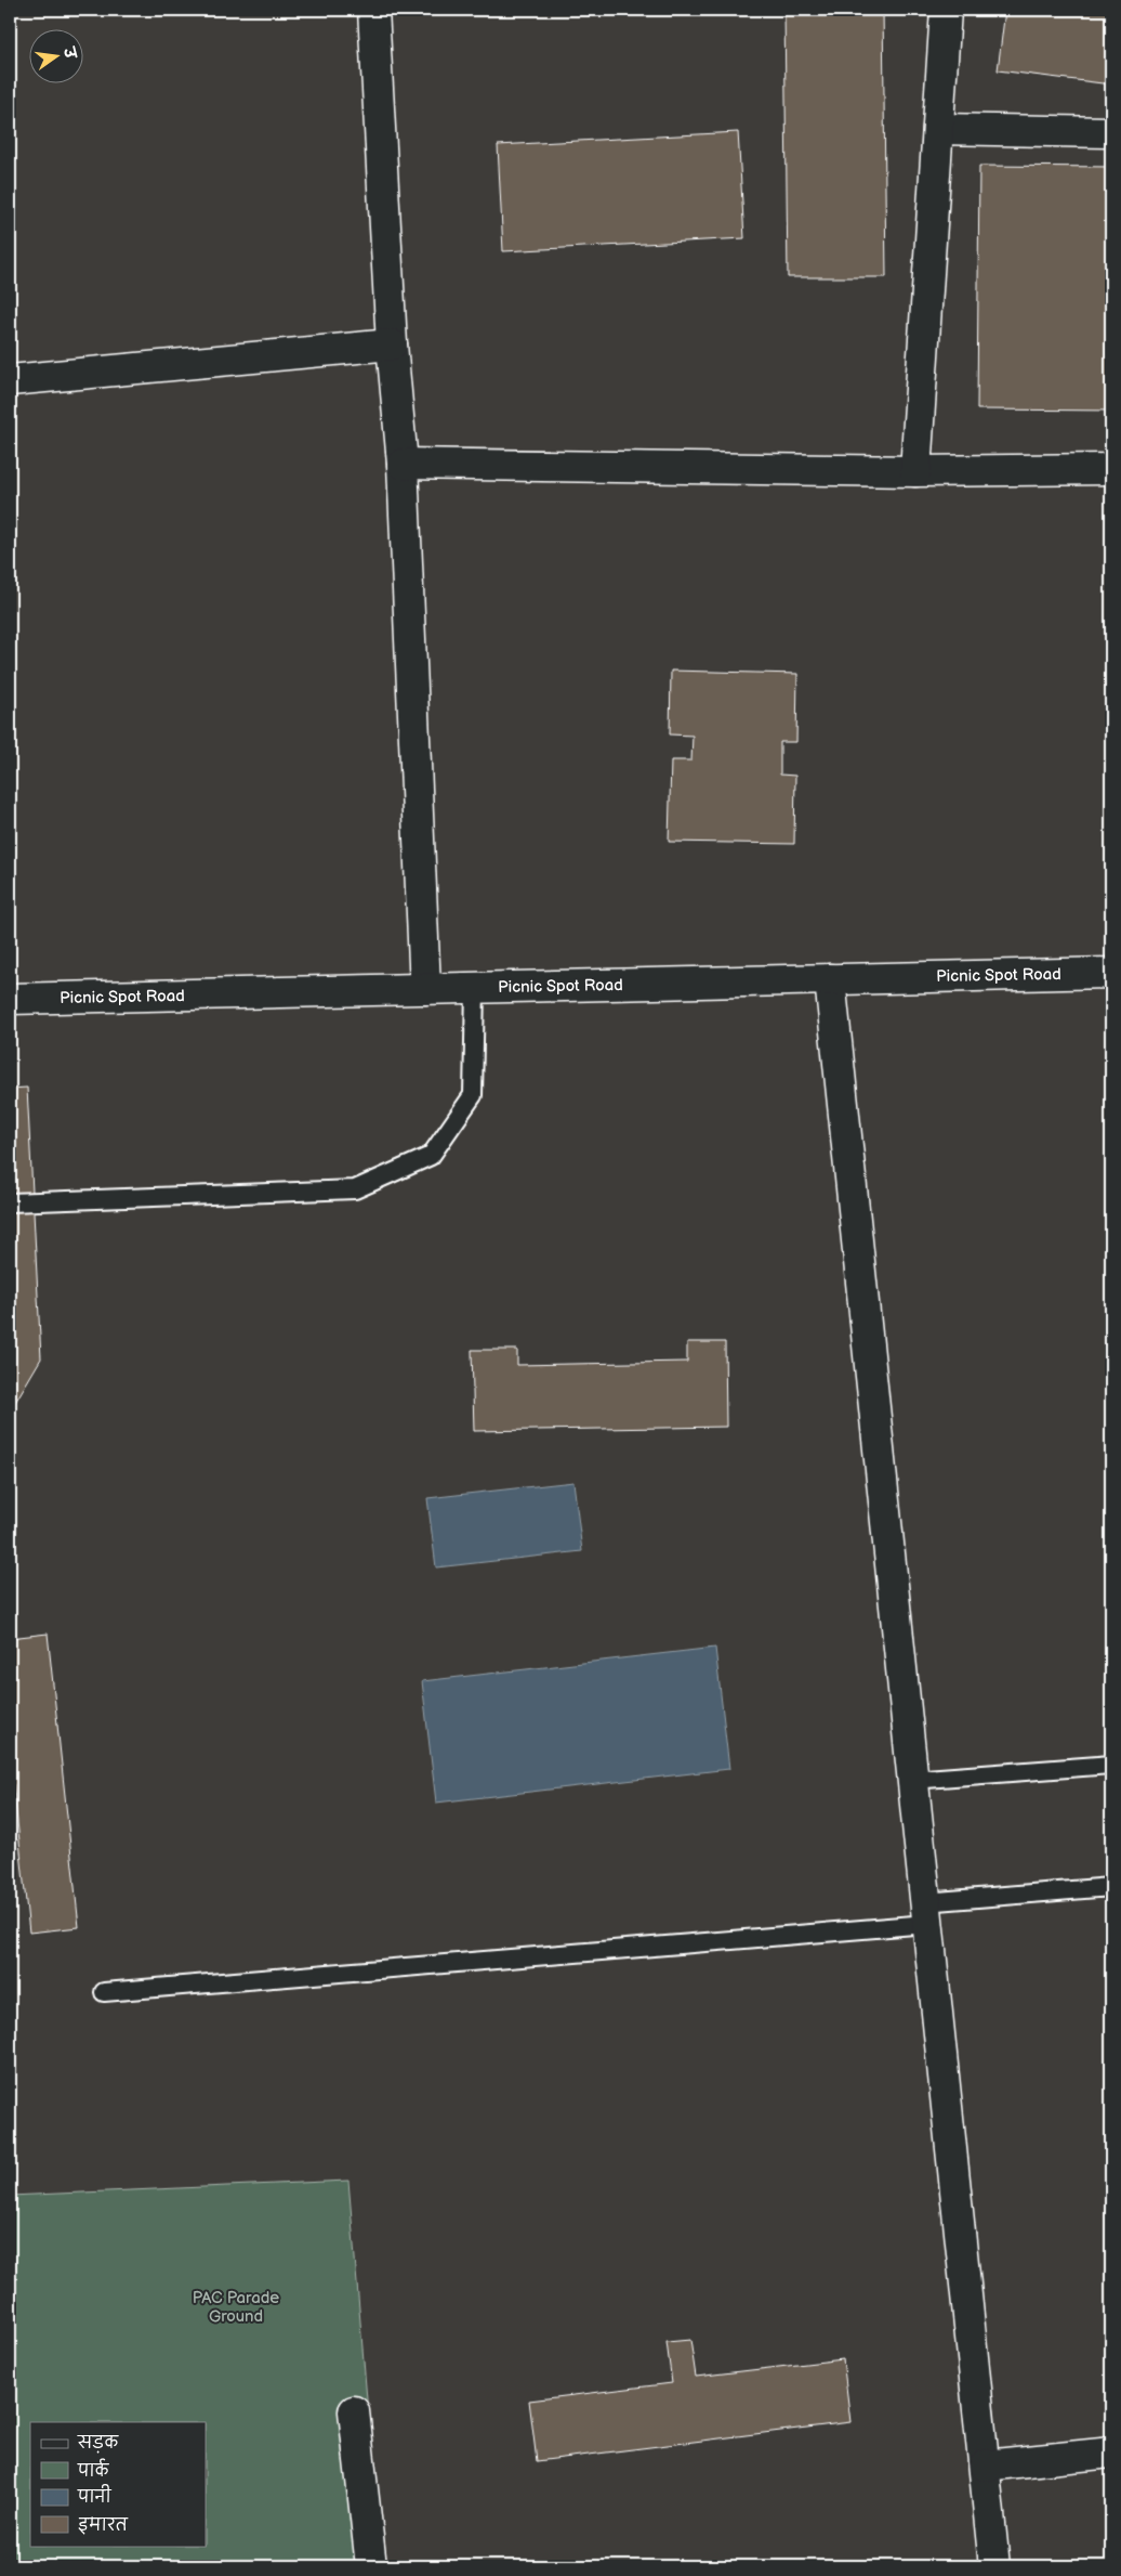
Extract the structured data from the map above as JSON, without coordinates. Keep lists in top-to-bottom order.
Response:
{
  "streets": {
    "street": ["Picnic Spot Road"]
  },
  "parks": ["PAC Parade Ground"],
  "legend": [
    "सड़क",
    "पार्क",
    "पानी",
    "इमारत"
  ],
  "north": "right"
}
